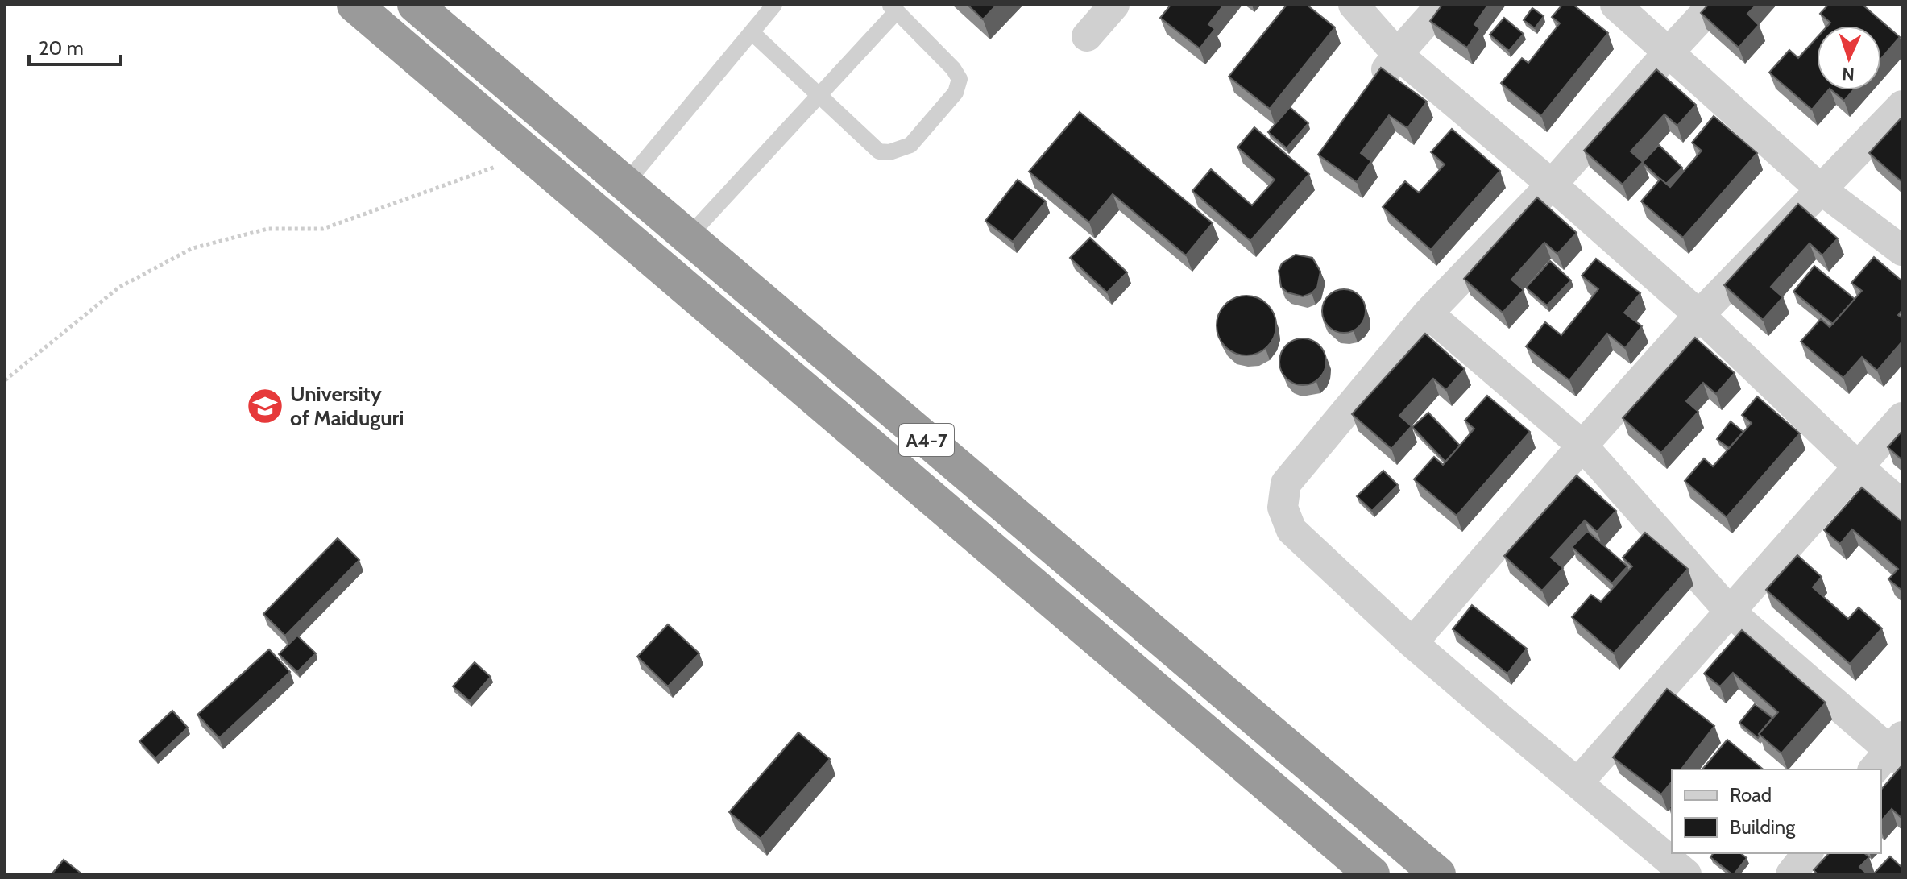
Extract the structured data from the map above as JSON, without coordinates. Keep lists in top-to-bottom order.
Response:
{
  "streets": {
    "highway": ["A4-7"]
  },
  "places": {
    "school or university": ["University of Maiduguri"]
  },
  "legend": ["Road", "Building"],
  "scale_bar": "20 m",
  "north": "bottom"
}
